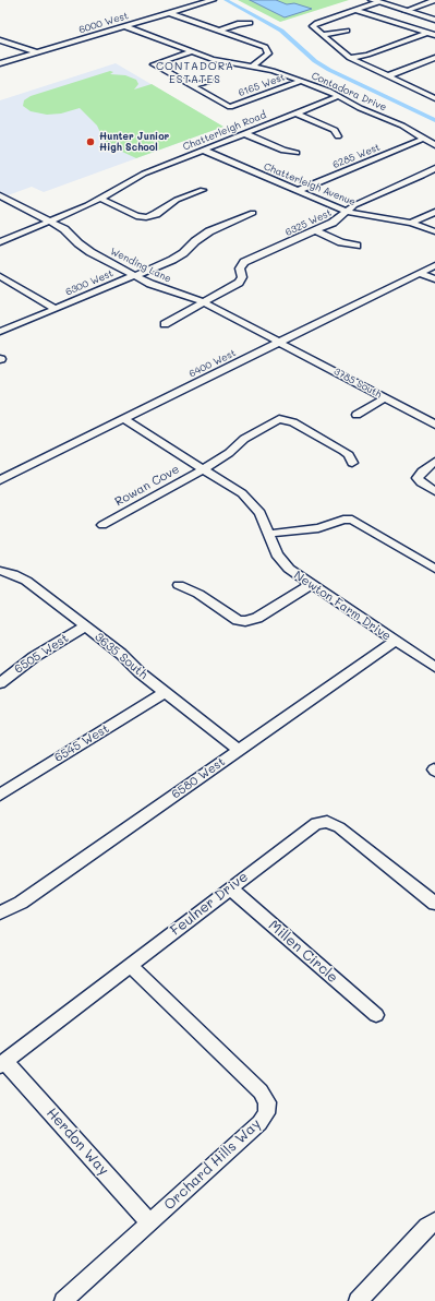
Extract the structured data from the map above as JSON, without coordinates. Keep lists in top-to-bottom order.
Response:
{
  "streets": {
    "street": [
      "6000 West",
      "6165 West",
      "Contadora Drive",
      "Chatterleigh Road",
      "6285 West",
      "Chatterleigh Avenue",
      "6325 West",
      "Wending Lane",
      "6300 West",
      "6400 West",
      "3785 South",
      "Rowan Cove",
      "Newton Farm Drive",
      "6505 West",
      "3635 South",
      "6545 West",
      "6580 West",
      "Feulner Drive",
      "Millen Circle",
      "Herdon Way",
      "Orchard Hills Way"
    ]
  },
  "crossings": [
    ["6000 West", "Contadora Drive"],
    ["6165 West", "Contadora Drive"],
    ["Contadora Drive", "Chatterleigh Road"],
    ["Contadora Drive", "6285 West"],
    ["Chatterleigh Road", "Chatterleigh Avenue"],
    ["Chatterleigh Road", "Wending Lane"],
    ["6285 West", "Chatterleigh Avenue"],
    ["Chatterleigh Avenue", "6325 West"],
    ["6325 West", "Wending Lane"],
    ["Wending Lane", "6300 West"],
    ["Wending Lane", "6400 West"],
    ["Wending Lane", "3785 South"],
    ["6400 West", "3785 South"],
    ["6400 West", "Newton Farm Drive"],
    ["Rowan Cove", "Newton Farm Drive"],
    ["Newton Farm Drive", "6580 West"],
    ["6505 West", "3635 South"],
    ["3635 South", "6545 West"],
    ["3635 South", "6580 West"],
    ["Feulner Drive", "Millen Circle"],
    ["Feulner Drive", "Herdon Way"],
    ["Feulner Drive", "Orchard Hills Way"],
    ["Herdon Way", "Orchard Hills Way"]
  ],
  "districts": ["CONTADORA ESTATES"],
  "places": ["Hunter Junior High School"]
}
